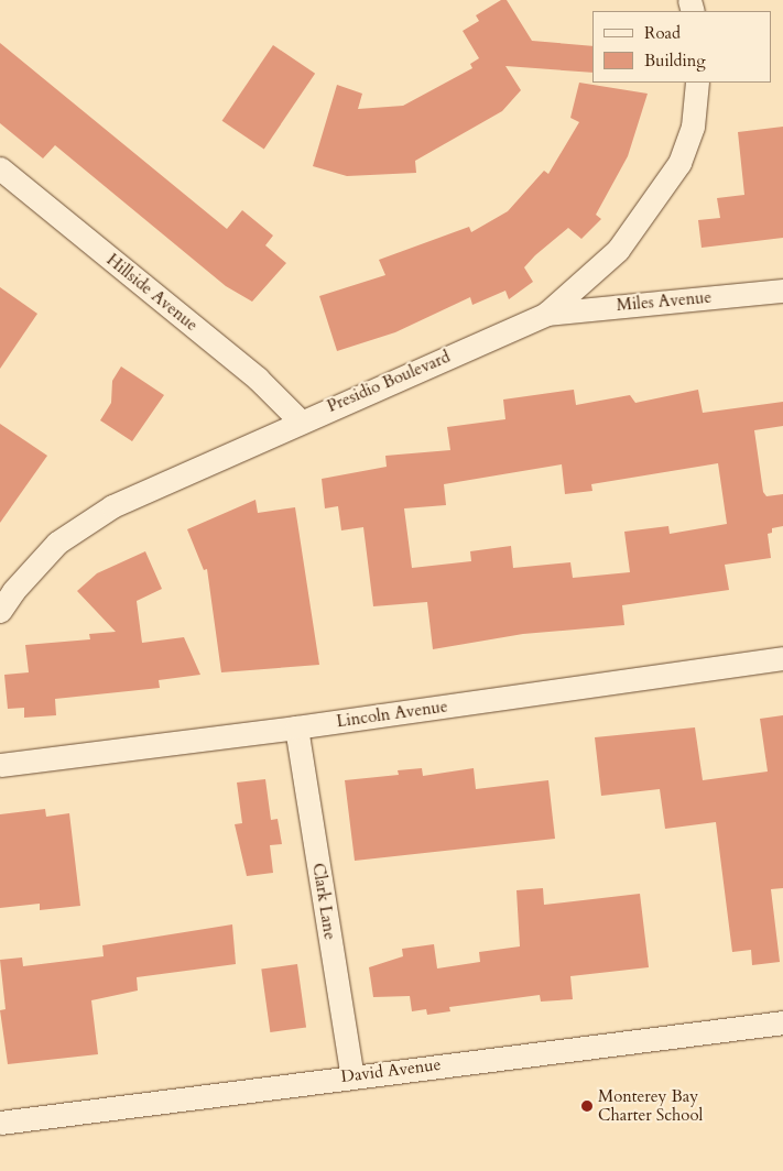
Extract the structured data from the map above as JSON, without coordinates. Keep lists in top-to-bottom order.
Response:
{
  "streets": {
    "street": [
      "Hillside Avenue",
      "Miles Avenue",
      "Presidio Boulevard",
      "Lincoln Avenue",
      "Clark Lane",
      "David Avenue"
    ]
  },
  "crossings": [
    ["Hillside Avenue", "Presidio Boulevard"],
    ["Miles Avenue", "Presidio Boulevard"],
    ["Lincoln Avenue", "Clark Lane"],
    ["Clark Lane", "David Avenue"]
  ],
  "places": ["Monterey Bay Charter School"],
  "legend": ["Road", "Building"]
}
